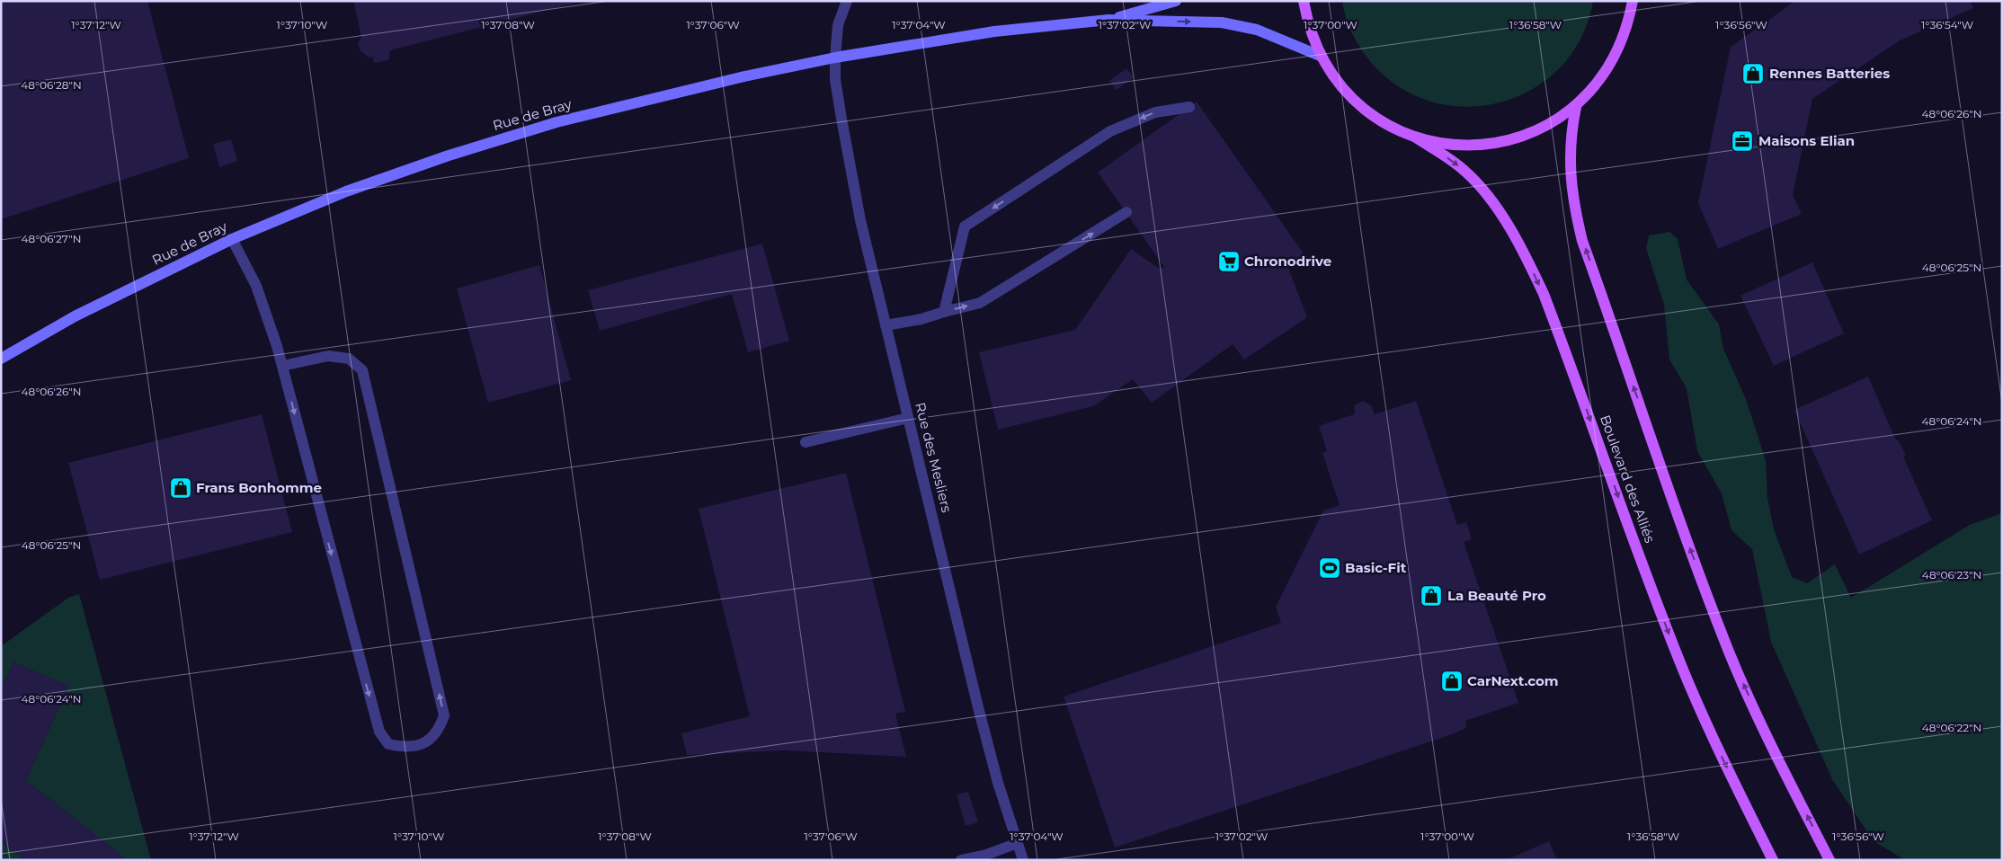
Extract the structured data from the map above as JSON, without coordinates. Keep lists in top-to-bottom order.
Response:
{
  "streets": {
    "main road": ["Boulevard des Alliés"],
    "street": ["Rue de Bray", "Rue des Mesliers"]
  },
  "crossings": [
    ["Rue de Bray", "Rue des Mesliers"]
  ],
  "places": {
    "shop": [
      "Rennes Batteries",
      "Frans Bonhomme",
      "La Beauté Pro",
      "CarNext.com"
    ],
    "office": ["Maisons Elian"],
    "supermarket": ["Chronodrive"],
    "sports": ["Basic-Fit"]
  },
  "coordinates": [
    "1°37'12\"W",
    "1°37'10\"W",
    "1°37'08\"W",
    "1°37'06\"W",
    "1°37'04\"W",
    "1°37'02\"W",
    "1°37'00\"W",
    "1°36'58\"W",
    "1°36'56\"W",
    "1°36'54\"W",
    "48°06'28\"N",
    "48°06'26\"N",
    "48°06'27\"N",
    "48°06'25\"N",
    "48°06'24\"N",
    "48°06'23\"N",
    "48°06'22\"N"
  ]
}
